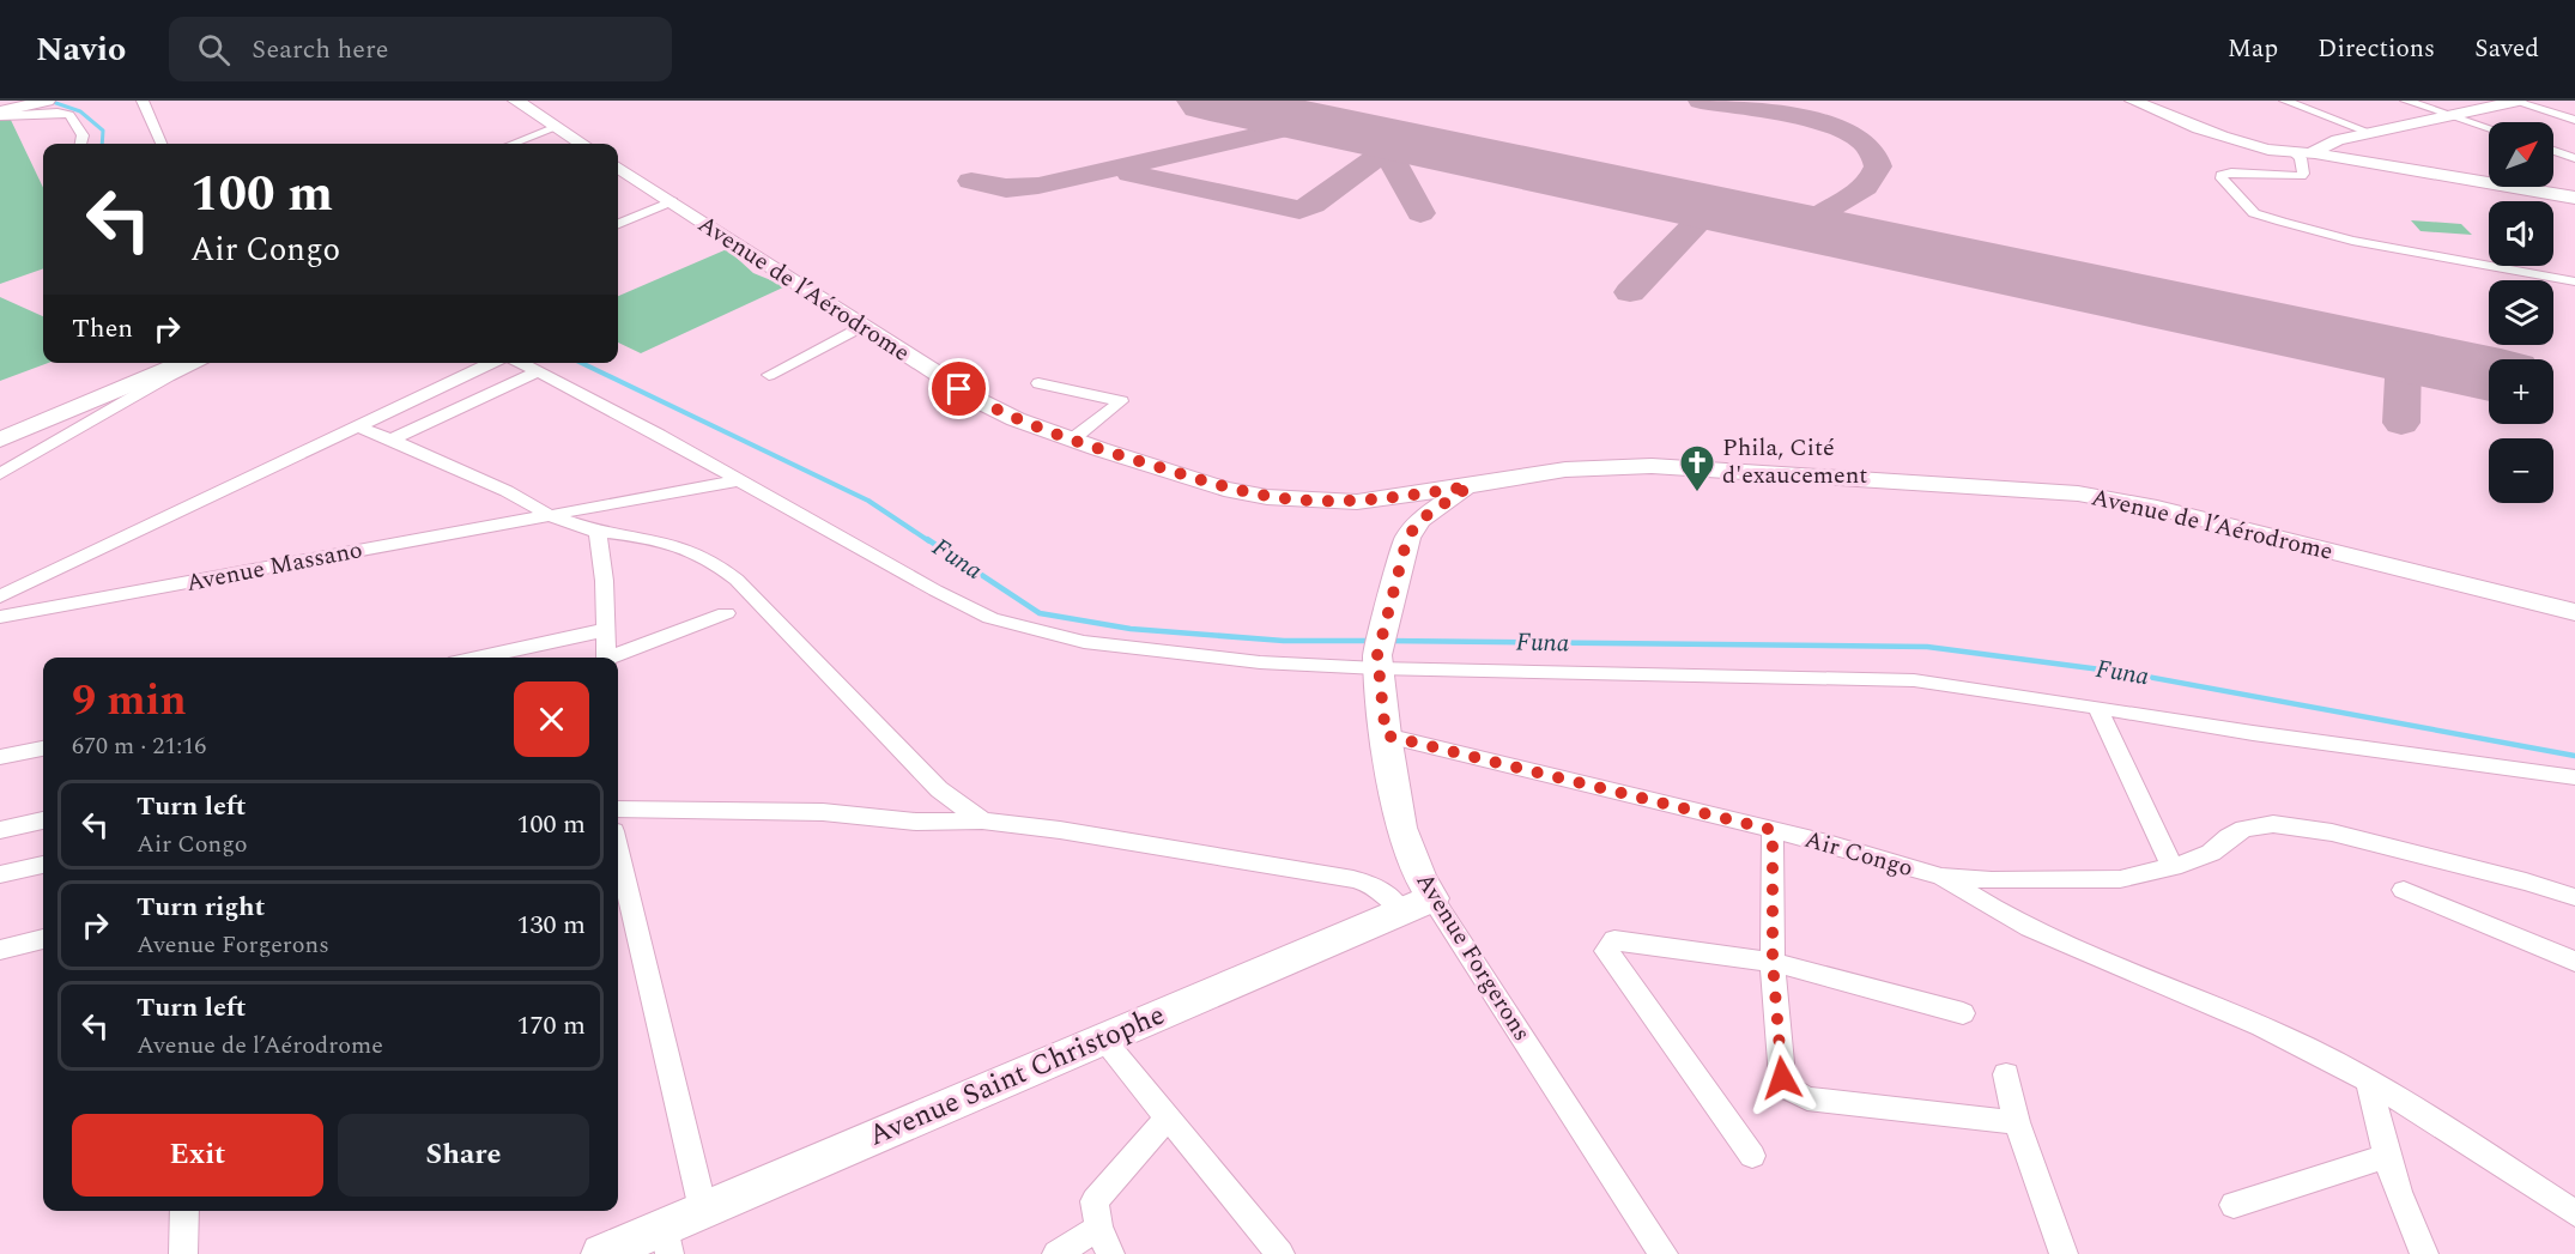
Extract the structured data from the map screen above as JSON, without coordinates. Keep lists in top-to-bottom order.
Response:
{
  "streets": {
    "main road": ["Avenue de l’Aérodrome", "Avenue Forgerons", "Avenue Saint Christophe"],
    "street": ["Avenue Massano", "Air Congo"]
  },
  "crossings": [
    ["Avenue de l’Aérodrome", "Avenue Forgerons"],
    ["Air Congo", "Avenue Forgerons"],
    ["Avenue Forgerons", "Avenue Saint Christophe"]
  ],
  "water": ["Funa"],
  "places": {
    "church": ["Phila, Cité d'exaucement"]
  },
  "north": "top right",
  "page": {
    "header": "Navio",
    "search": "Search here",
    "nav": ["Map", "Directions", "Saved"],
    "map_buttons": ["+", "−"],
    "turn": ["100 m", "Air Congo"],
    "then": "Then",
    "heading": ["9 min", "670 m · 21:16"],
    "list": [
      {
        "name": "Turn left",
        "note": "Air Congo",
        "value": "100 m"
      },
      {
        "name": "Turn right",
        "note": "Avenue Forgerons",
        "value": "130 m"
      },
      {
        "name": "Turn left",
        "note": "Avenue de l’Aérodrome",
        "value": "170 m"
      }
    ],
    "buttons": ["Exit", "Share"]
  }
}
